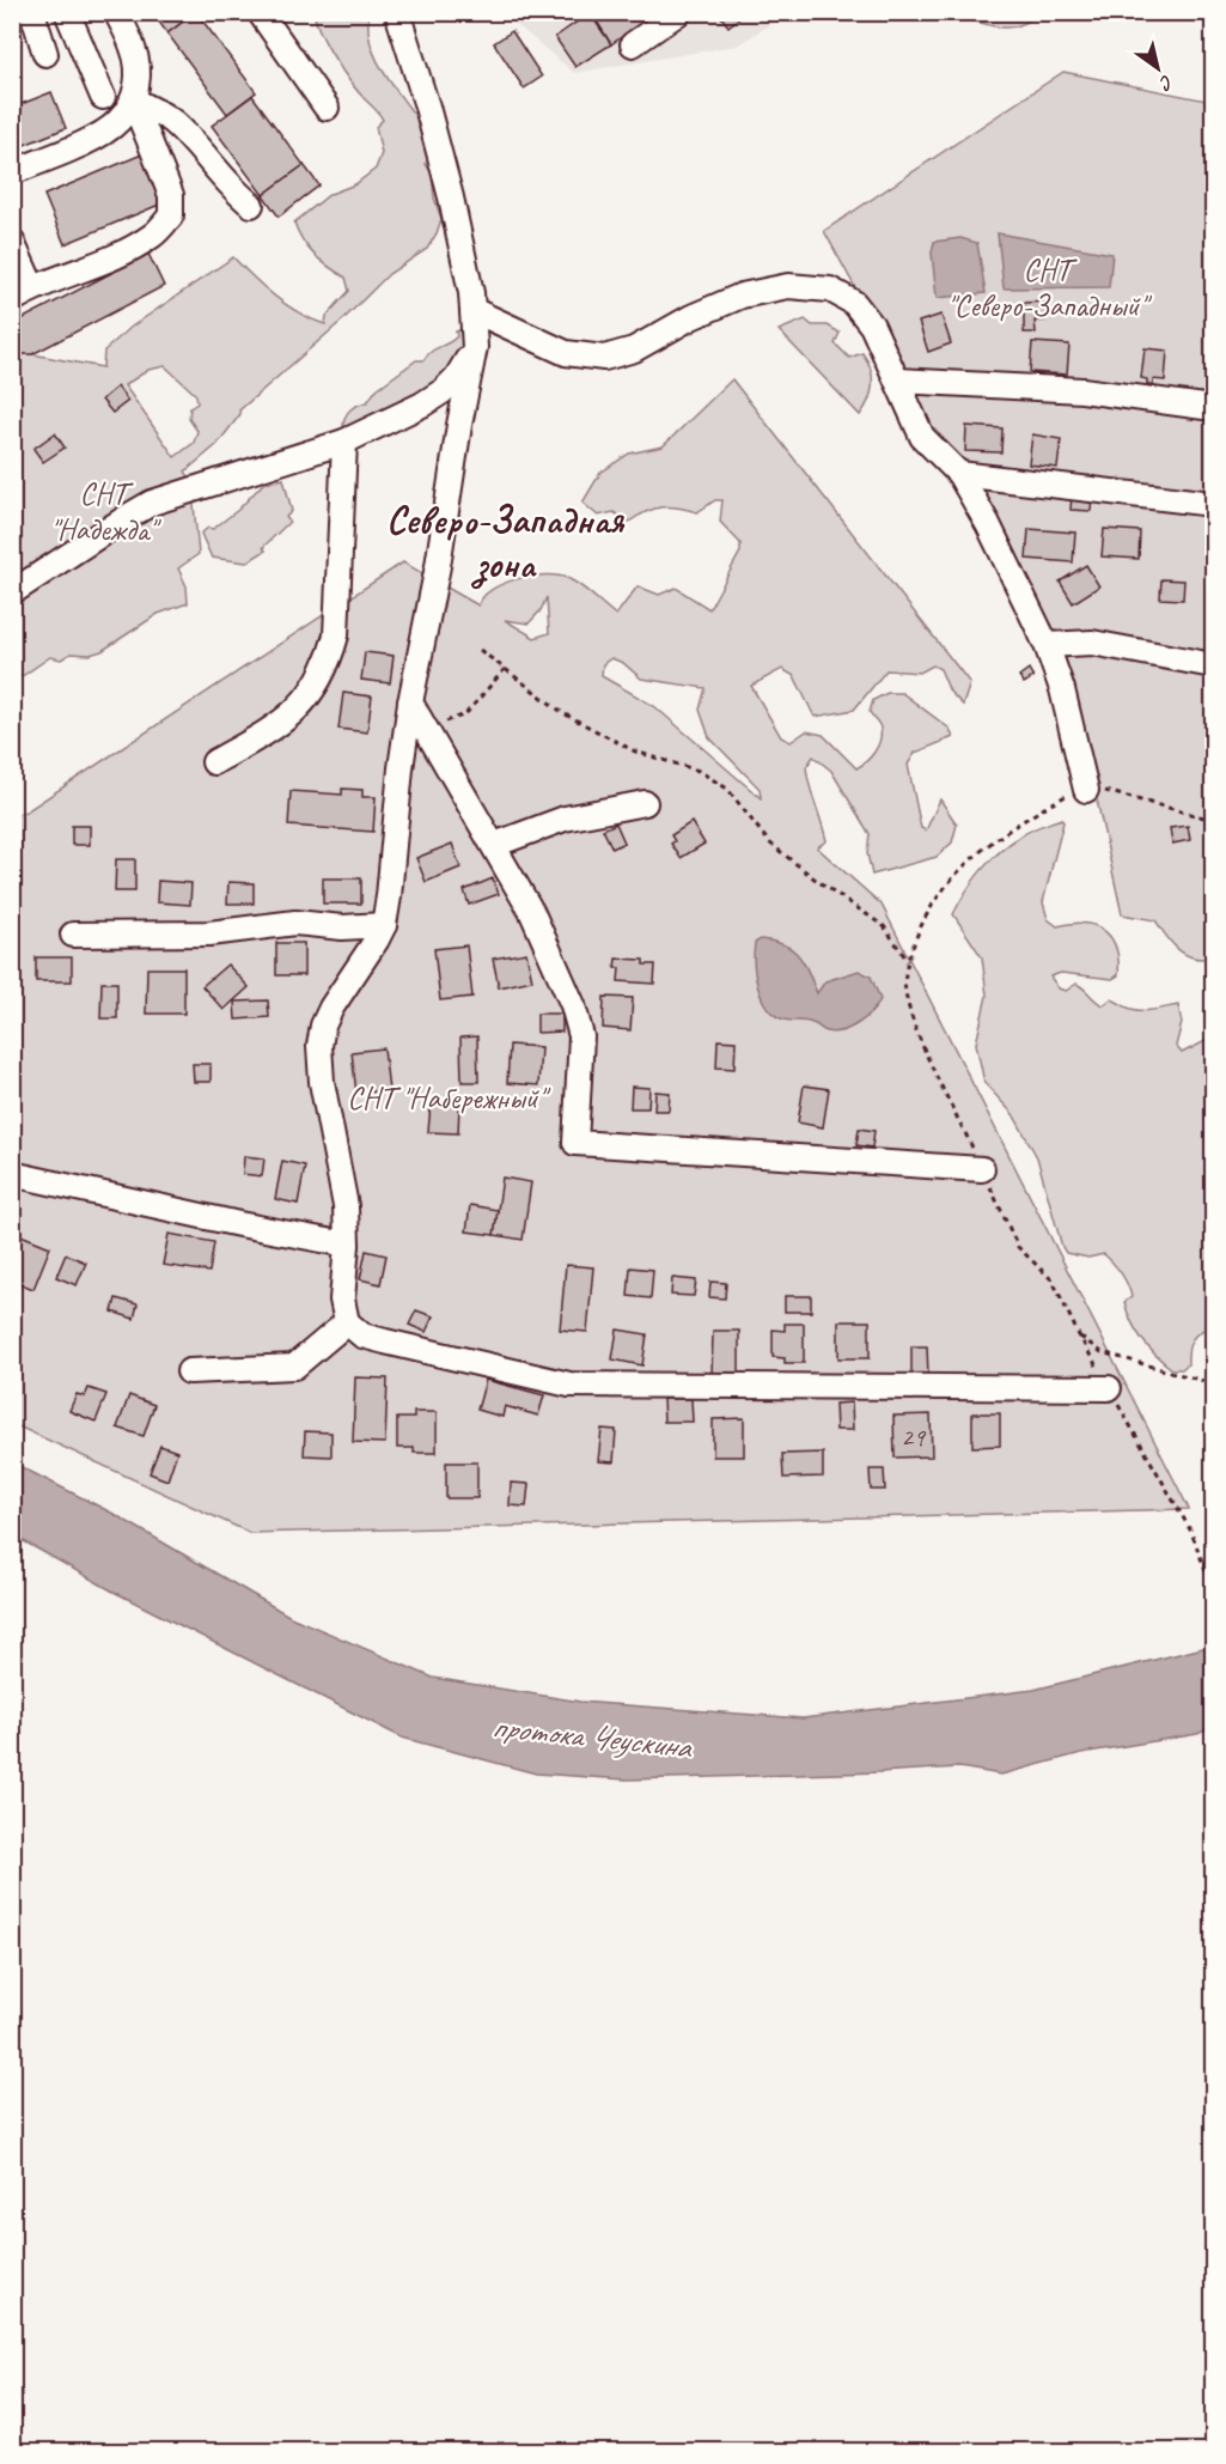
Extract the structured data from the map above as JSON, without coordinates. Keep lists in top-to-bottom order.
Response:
{
  "districts": ["Северо-Западная зона"],
  "water": ["протока Чеускина"],
  "parks": ["СНТ \"Северо-Западный\"", "СНТ \"Надежда\"", "СНТ \"Набережный\""],
  "house_numbers": ["29"],
  "north": "bottom right"
}
